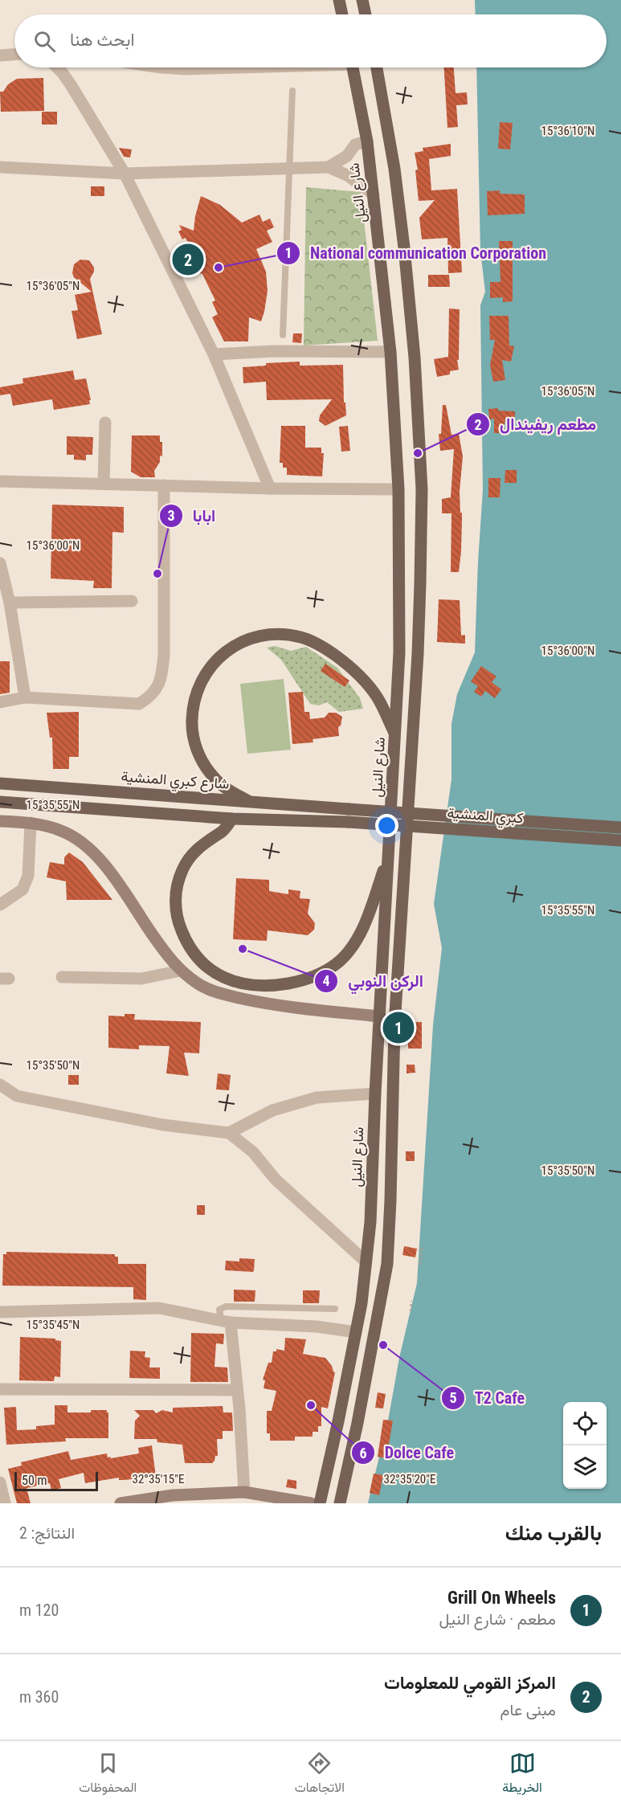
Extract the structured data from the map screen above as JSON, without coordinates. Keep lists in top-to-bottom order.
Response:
{
  "streets": {
    "main road": ["شارع النيل", "شارع كبري المنشية", "كبري المنشية"]
  },
  "crossings": [
    ["شارع كبري المنشية", "كبري المنشية"]
  ],
  "places": [
    "National communication Corporation",
    "مطعم ريفيندال",
    "ابابا",
    "الركن النوبي",
    "T2 Cafe",
    "Dolce Cafe"
  ],
  "scale_bar": "50 m",
  "page": {
    "search": "ابحث هنا",
    "pins": ["2", "1"],
    "scale": "50 m",
    "heading": ["بالقرب منك", "النتائج: 2"],
    "list": [
      {
        "mark": "1",
        "name": "Grill On Wheels",
        "note": "مطعم · شارع النيل",
        "value": "120 m"
      },
      {
        "mark": "2",
        "name": "المركز القومي للمعلومات",
        "note": "مبنى عام",
        "value": "360 m"
      }
    ],
    "nav": ["الخريطة", "الاتجاهات", "المحفوظات"]
  },
  "coordinates": [
    "15°36'10\"N",
    "15°36'05\"N",
    "15°36'00\"N",
    "15°35'55\"N",
    "15°35'50\"N",
    "15°35'45\"N",
    "32°35'15\"E",
    "32°35'20\"E"
  ]
}
